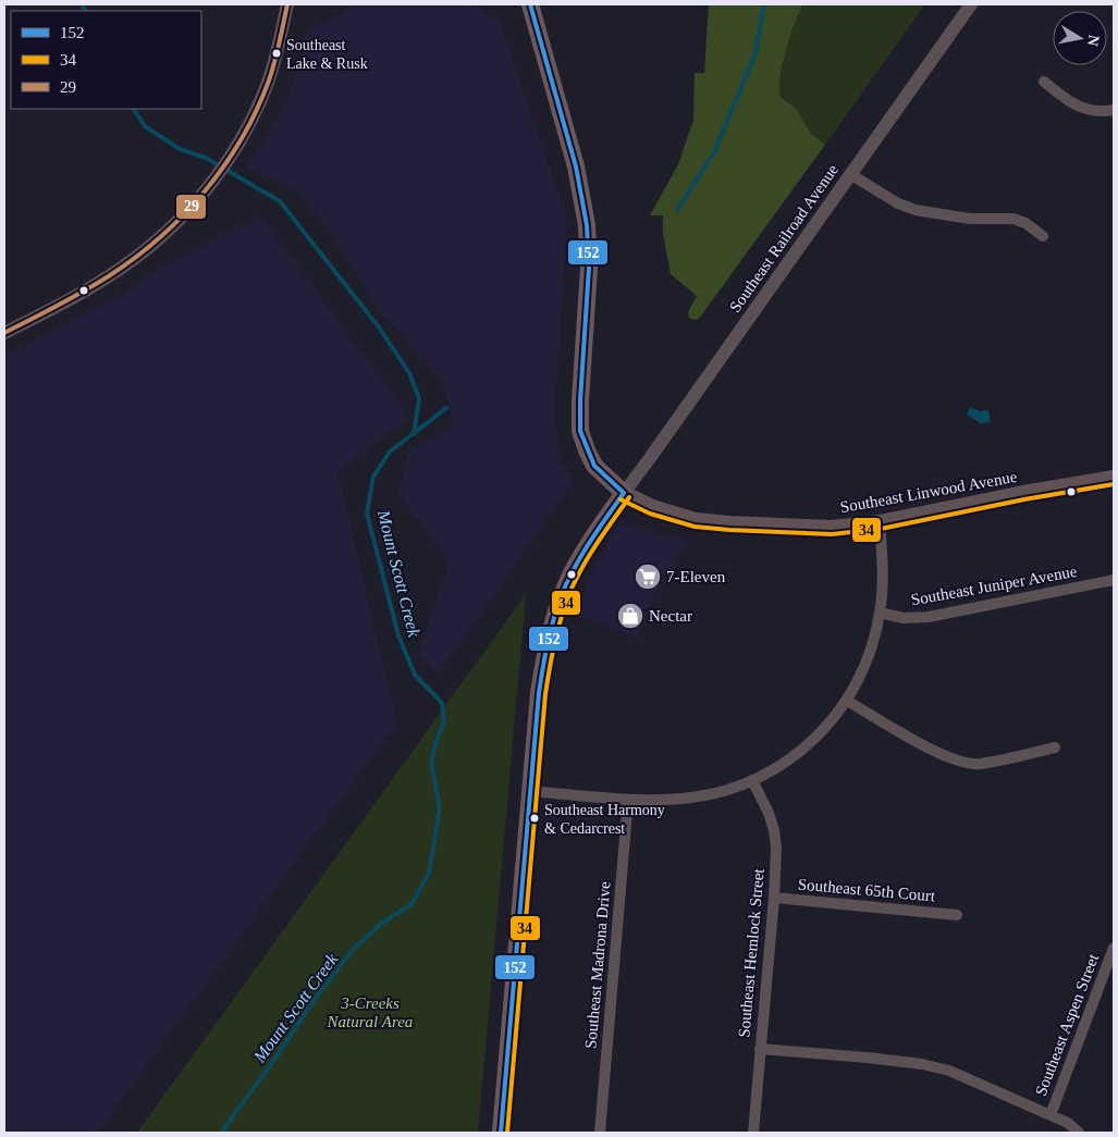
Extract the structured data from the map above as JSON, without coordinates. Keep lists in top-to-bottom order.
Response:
{
  "streets": {
    "main road": ["Southeast Linwood Avenue"],
    "street": [
      "Southeast Railroad Avenue",
      "Southeast Juniper Avenue",
      "Southeast 65th Court",
      "Southeast Hemlock Street",
      "Southeast Madrona Drive",
      "Southeast Aspen Street"
    ]
  },
  "crossings": [
    ["Southeast Railroad Avenue", "Southeast Linwood Avenue"],
    ["Southeast 65th Court", "Southeast Hemlock Street"]
  ],
  "water": ["Mount Scott Creek"],
  "parks": ["3-Creeks Natural Area"],
  "places": {
    "other": ["Southeast Lake & Rusk", "Southeast Harmony & Cedarcrest"],
    "supermarket": ["7-Eleven"],
    "shop": ["Nectar"]
  },
  "lines": ["transit line 152", "transit line 29", "transit line 34"],
  "legend": ["152", "34", "29"],
  "north": "right"
}
